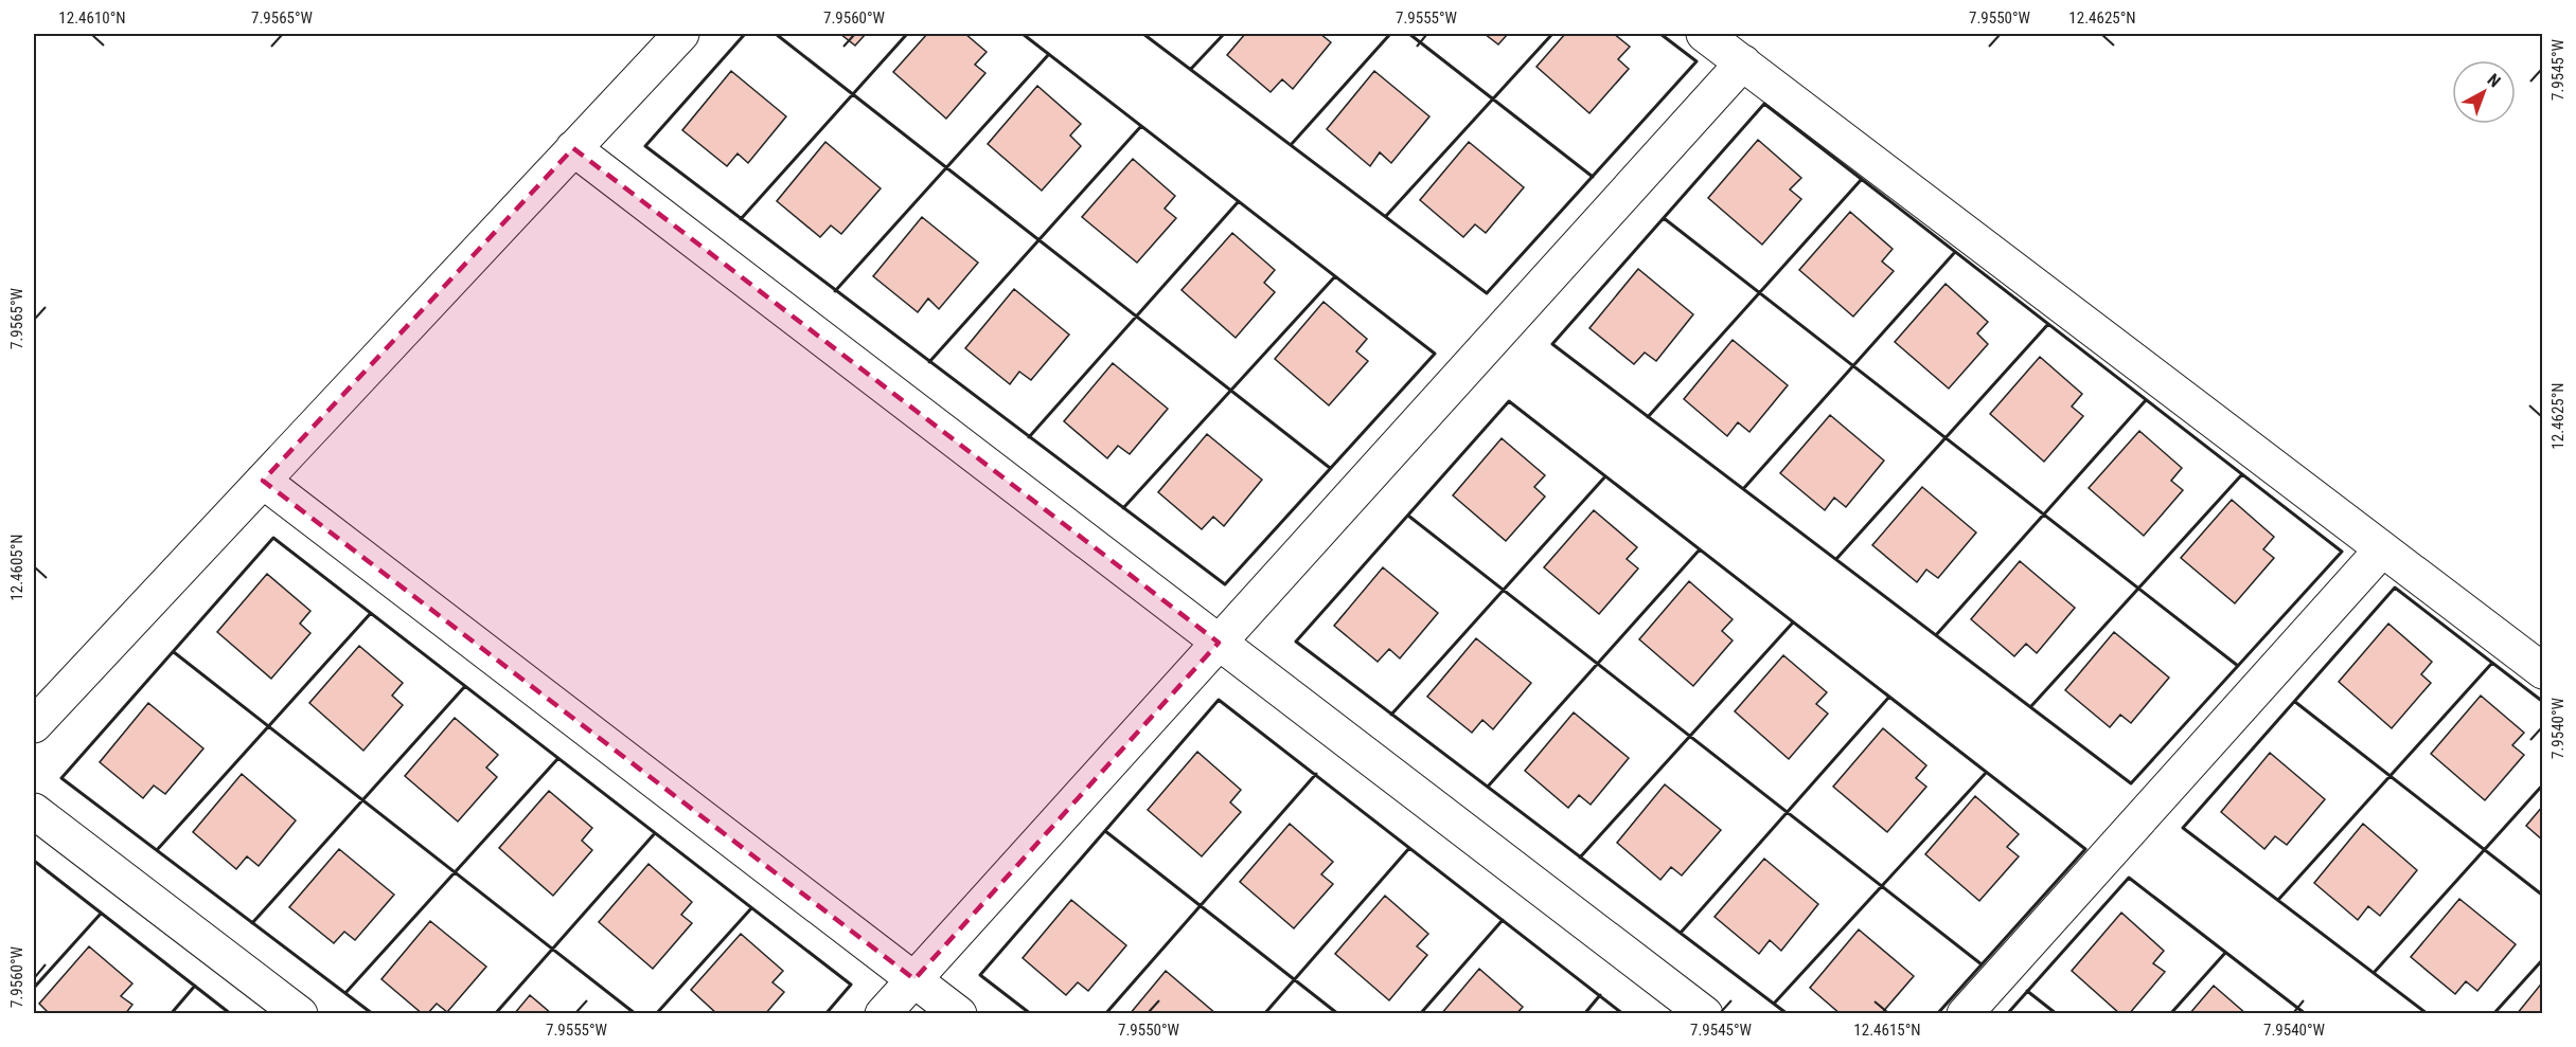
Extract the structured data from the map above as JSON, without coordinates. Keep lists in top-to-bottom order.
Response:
{
  "north": "top right",
  "coordinates": [
    "12.4610°N",
    "7.9565°W",
    "7.9560°W",
    "7.9555°W",
    "7.9550°W",
    "12.4625°N",
    "7.9545°W",
    "12.4605°N",
    "7.9540°W",
    "12.4615°N"
  ]
}
